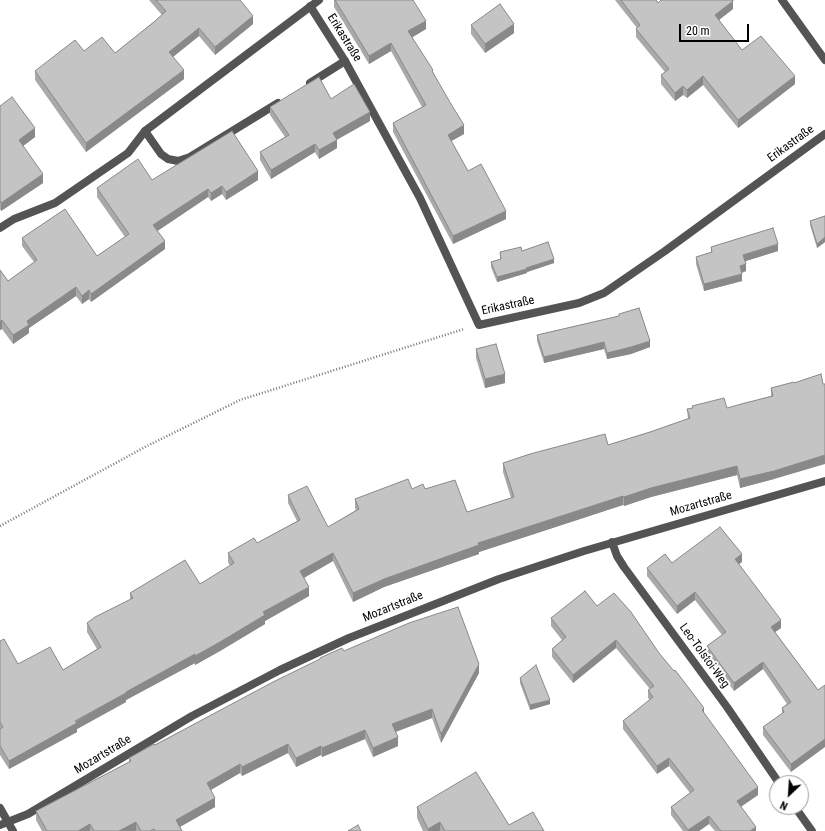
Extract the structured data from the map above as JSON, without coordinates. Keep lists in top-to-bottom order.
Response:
{
  "streets": {
    "street": ["Erikastraße", "Mozartstraße", "Leo-Tolstoi-Weg"]
  },
  "crossings": [
    ["Mozartstraße", "Leo-Tolstoi-Weg"]
  ],
  "scale_bar": "20 m",
  "north": "bottom left"
}
